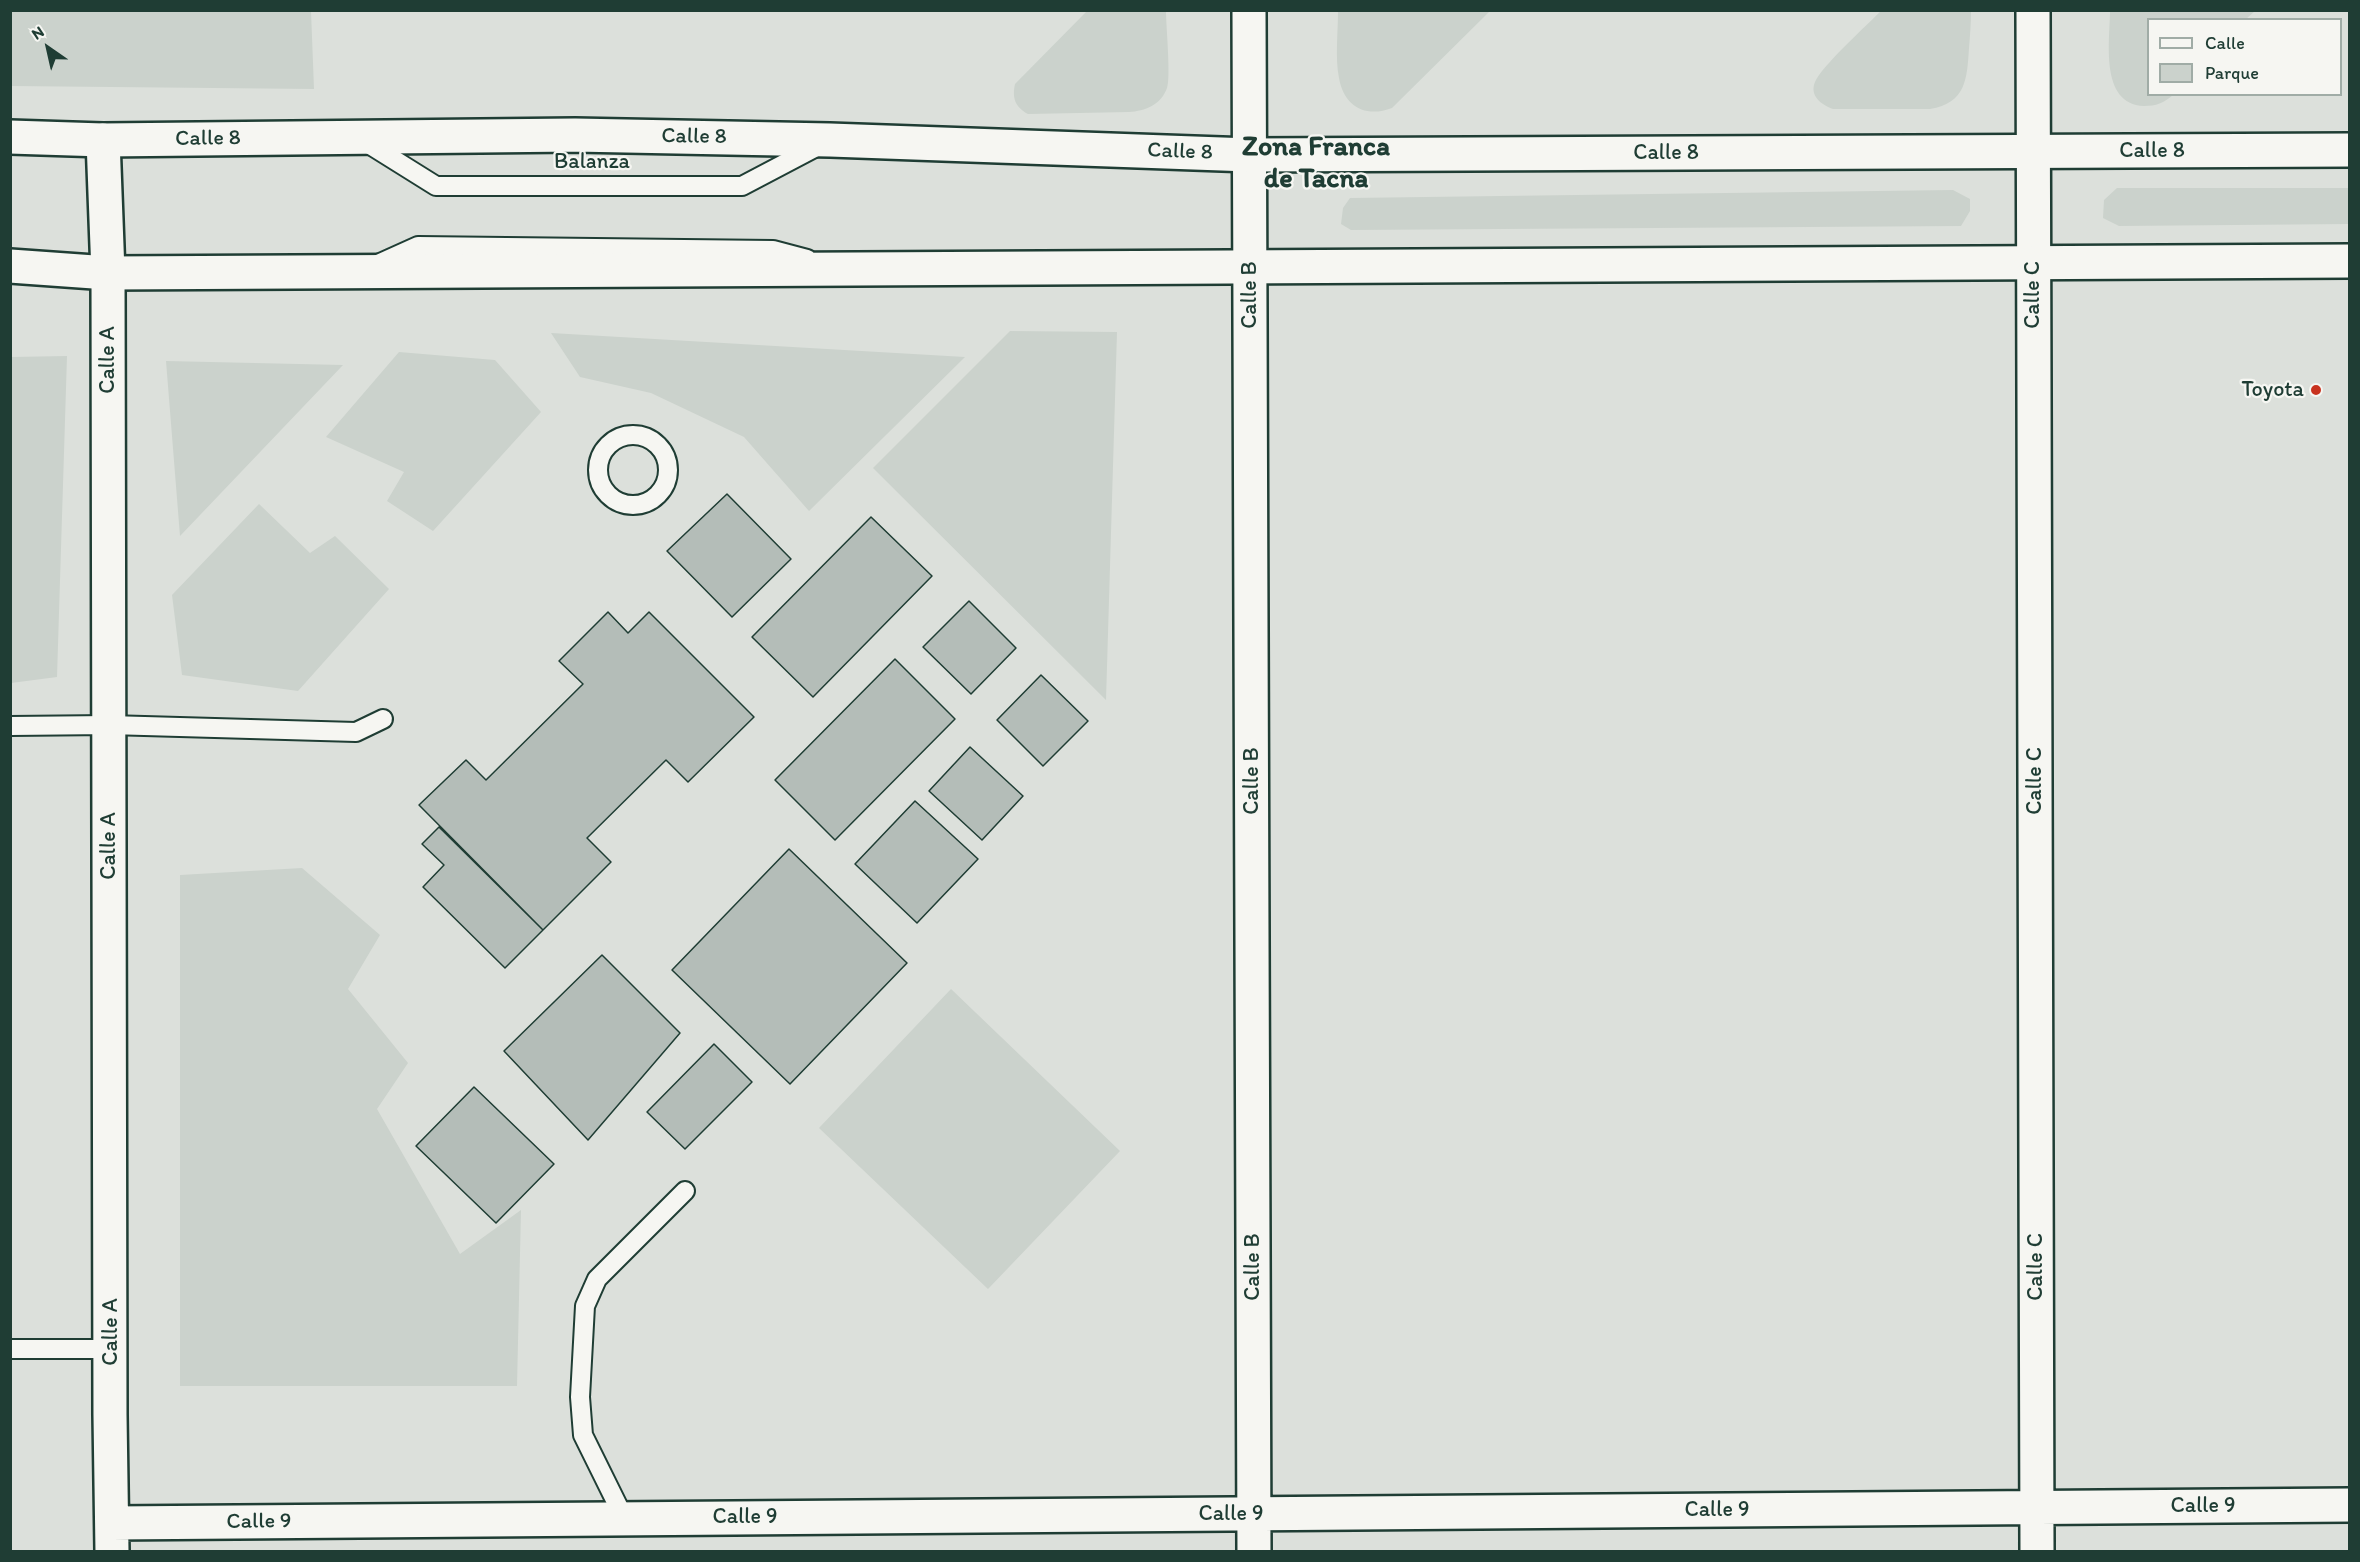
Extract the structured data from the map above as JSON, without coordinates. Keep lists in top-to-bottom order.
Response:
{
  "streets": {
    "street": [
      "Calle 8",
      "Calle B",
      "Calle C",
      "Calle A",
      "Calle 9"
    ],
    "lane": ["Balanza"]
  },
  "crossings": [
    ["Calle 8", "Balanza"],
    ["Calle 8", "Calle B"],
    ["Calle 8", "Calle C"],
    ["Calle 8", "Calle A"],
    ["Calle B", "Calle 9"],
    ["Calle C", "Calle 9"],
    ["Calle A", "Calle 9"]
  ],
  "districts": ["Zona Franca de Tacna"],
  "places": ["Toyota"],
  "legend": ["Calle", "Parque"],
  "north": "top left"
}
